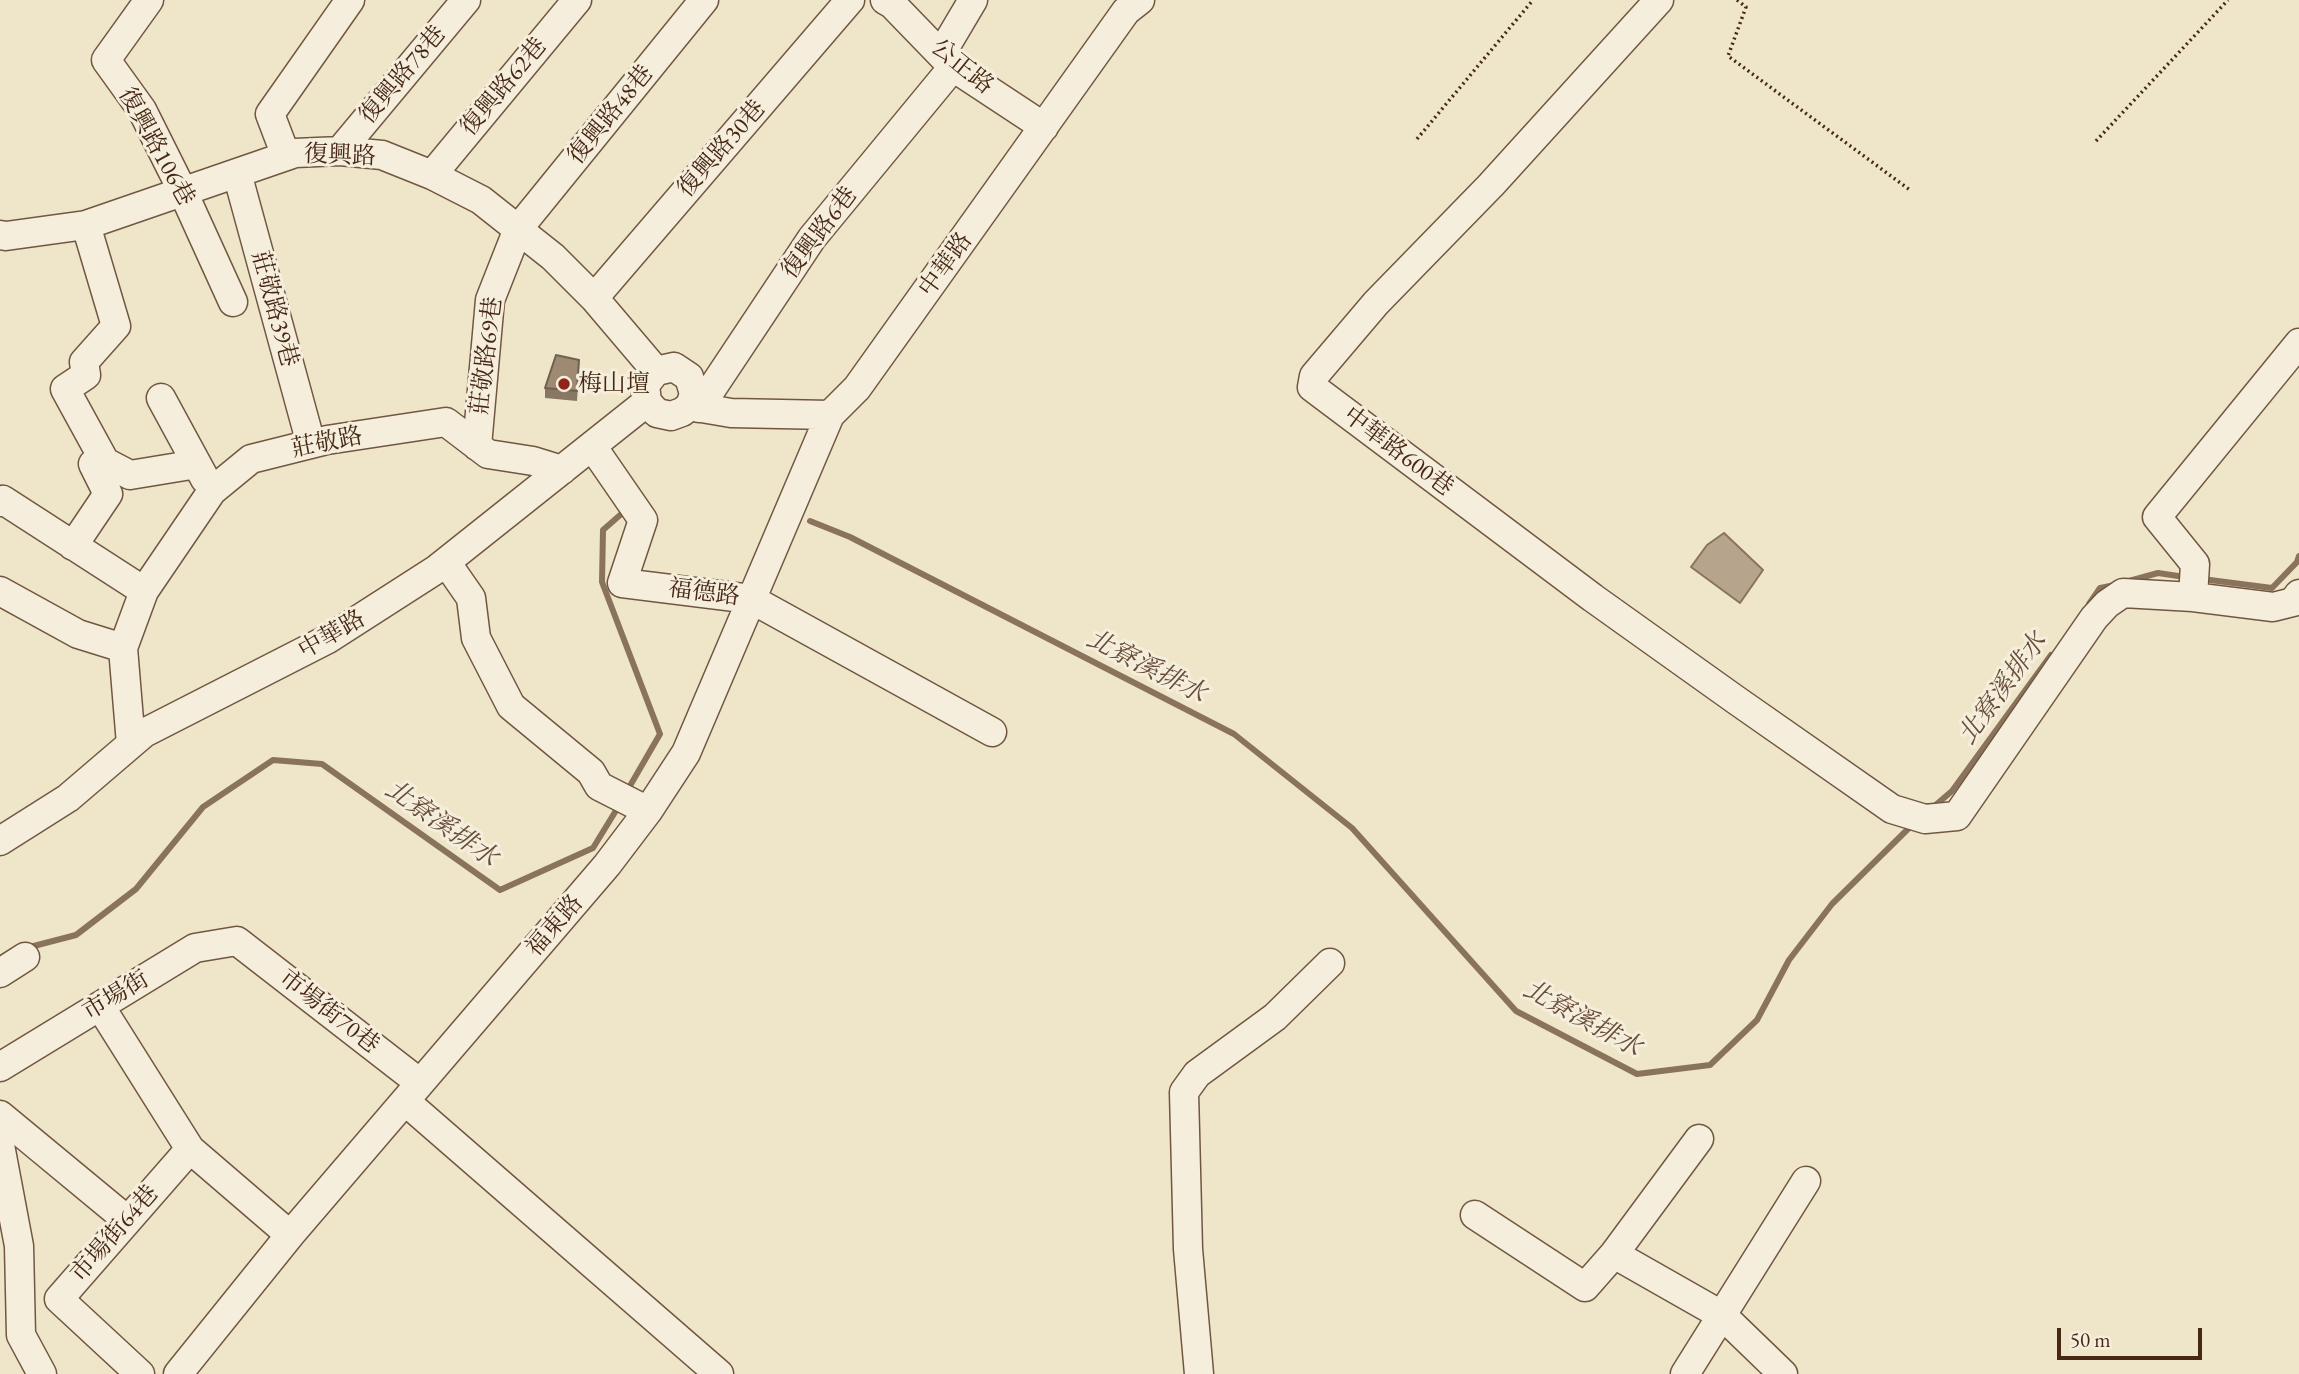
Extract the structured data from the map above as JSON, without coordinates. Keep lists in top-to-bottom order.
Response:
{
  "streets": {
    "street": [
      "公正路",
      "復興路78巷",
      "復興路62巷",
      "復興路48巷",
      "復興路106巷",
      "復興路30巷",
      "復興路",
      "復興路6巷",
      "中華路",
      "莊敬路39巷",
      "莊敬路69巷",
      "莊敬路",
      "中華路600巷",
      "福德路",
      "福東路",
      "市場街",
      "市場街70巷",
      "市場街64巷"
    ]
  },
  "crossings": [
    ["公正路", "復興路6巷"],
    ["公正路", "中華路"],
    ["復興路78巷", "復興路"],
    ["復興路62巷", "復興路"],
    ["復興路48巷", "復興路"],
    ["復興路48巷", "莊敬路69巷"],
    ["復興路106巷", "復興路"],
    ["復興路30巷", "復興路"],
    ["復興路", "復興路6巷"],
    ["復興路", "中華路"],
    ["復興路", "莊敬路39巷"],
    ["復興路", "莊敬路69巷"],
    ["復興路6巷", "中華路"],
    ["中華路", "莊敬路"],
    ["中華路", "福德路"],
    ["中華路", "福東路"],
    ["莊敬路39巷", "莊敬路"],
    ["莊敬路69巷", "莊敬路"],
    ["福德路", "福東路"],
    ["福東路", "市場街70巷"],
    ["市場街", "市場街70巷"]
  ],
  "water": ["北寮溪排水"],
  "places": ["梅山壇"],
  "scale_bar": "50 m"
}
